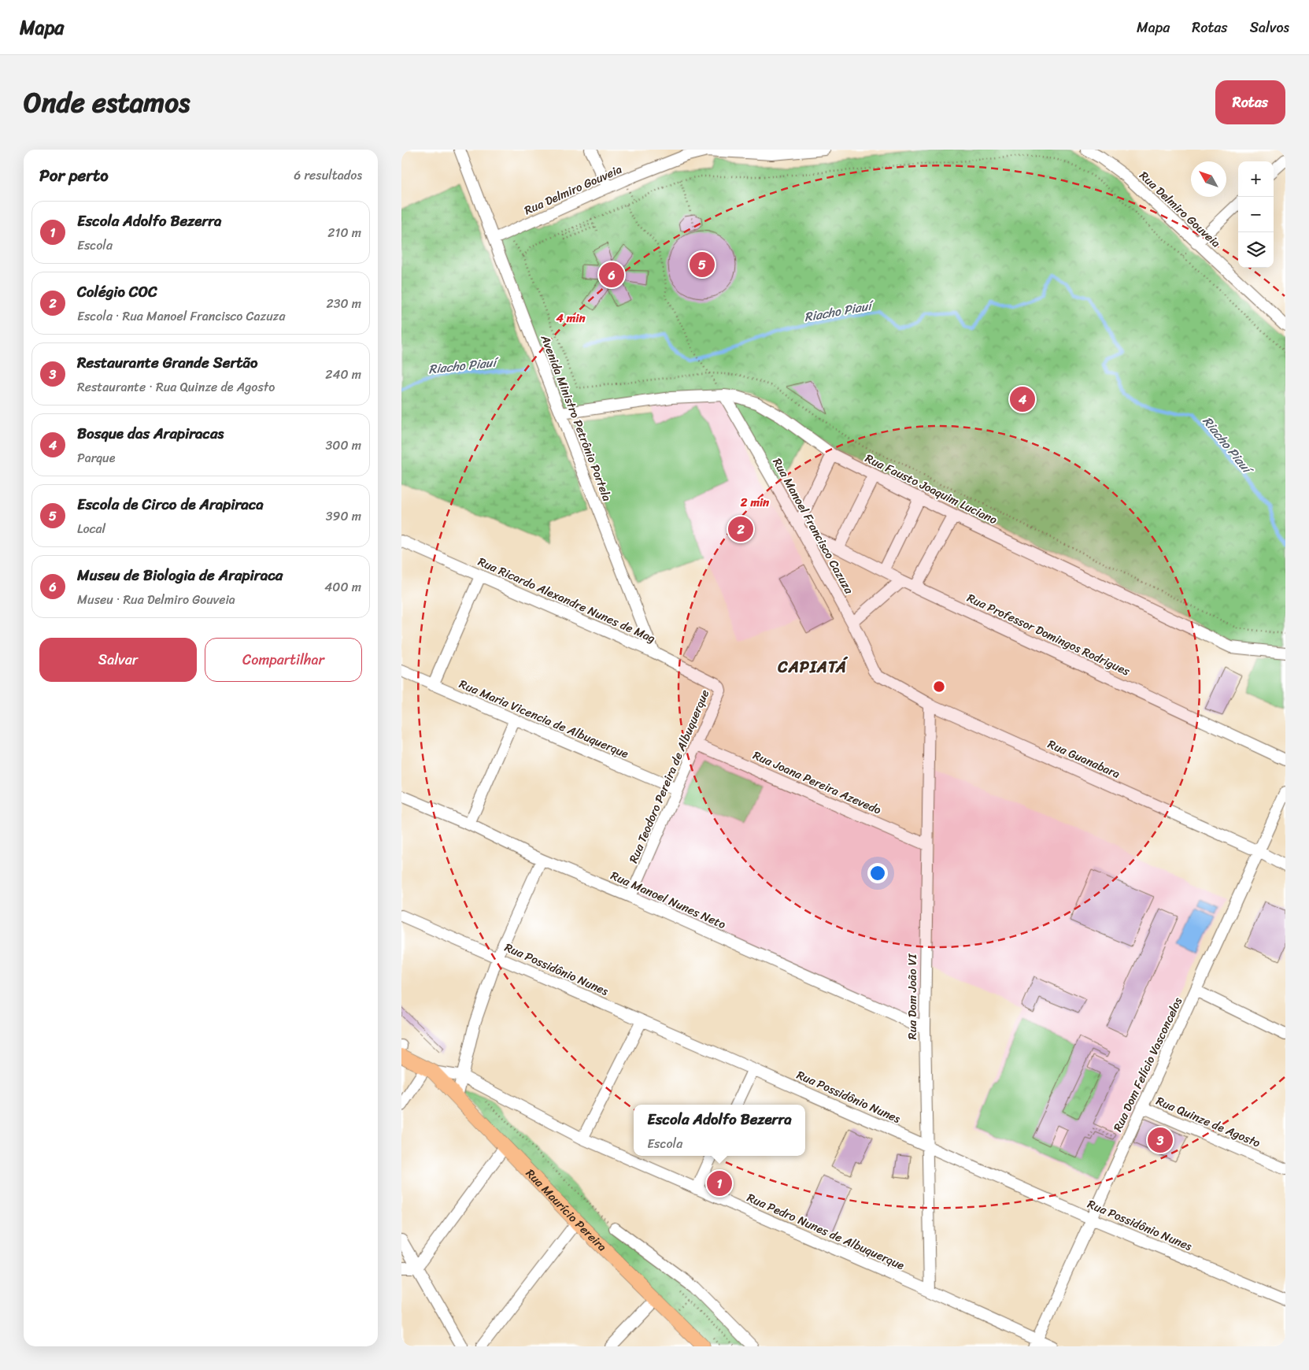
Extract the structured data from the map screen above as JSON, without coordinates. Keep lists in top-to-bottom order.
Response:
{
  "streets": {
    "main road": ["Rua Maurício Pereira"],
    "street": [
      "Rua Delmiro Gouveia",
      "Avenida Ministro Petrônio Portela",
      "Rua Fausto Joaquim Luciano",
      "Rua Manoel Francisco Cazuza",
      "Rua Ricardo Alexandre Nunes de Mag",
      "Rua Professor Domingos Rodrigues",
      "Rua Maria Vicencia de Albuquerque",
      "Rua Guanabara",
      "Rua Teodoro Pereira de Albuquerque",
      "Rua Joana Pereira Azevedo",
      "Rua Manoel Nunes Neto",
      "Rua Possidônio Nunes",
      "Rua Dom João VI",
      "Rua Dom Felício Vasconcelos",
      "Rua Quinze de Agosto",
      "Rua Pedro Nunes de Albuquerque"
    ]
  },
  "crossings": [
    ["Rua Delmiro Gouveia", "Avenida Ministro Petrônio Portela"],
    ["Avenida Ministro Petrônio Portela", "Rua Fausto Joaquim Luciano"],
    ["Avenida Ministro Petrônio Portela", "Rua Ricardo Alexandre Nunes de Mag"],
    ["Rua Fausto Joaquim Luciano", "Rua Manoel Francisco Cazuza"],
    ["Rua Manoel Francisco Cazuza", "Rua Professor Domingos Rodrigues"],
    ["Rua Manoel Francisco Cazuza", "Rua Guanabara"],
    ["Rua Ricardo Alexandre Nunes de Mag", "Rua Teodoro Pereira de Albuquerque"],
    ["Rua Maria Vicencia de Albuquerque", "Rua Teodoro Pereira de Albuquerque"],
    ["Rua Guanabara", "Rua Dom João VI"],
    ["Rua Guanabara", "Rua Dom Felício Vasconcelos"],
    ["Rua Teodoro Pereira de Albuquerque", "Rua Joana Pereira Azevedo"],
    ["Rua Teodoro Pereira de Albuquerque", "Rua Manoel Nunes Neto"],
    ["Rua Joana Pereira Azevedo", "Rua Dom João VI"],
    ["Rua Manoel Nunes Neto", "Rua Dom João VI"],
    ["Rua Possidônio Nunes", "Rua Dom João VI"],
    ["Rua Possidônio Nunes", "Rua Dom Felício Vasconcelos"],
    ["Rua Dom João VI", "Rua Pedro Nunes de Albuquerque"],
    ["Rua Dom Felício Vasconcelos", "Rua Quinze de Agosto"],
    ["Rua Dom Felício Vasconcelos", "Rua Pedro Nunes de Albuquerque"],
    ["Rua Maurício Pereira", "Rua Pedro Nunes de Albuquerque"]
  ],
  "districts": ["CAPIATÁ"],
  "water": ["Riacho Piauí"],
  "north": "top left",
  "page": {
    "header": "Mapa",
    "nav": ["Mapa", "Rotas", "Salvos"],
    "title": "Onde estamos",
    "buttons": [
      "Rotas",
      ["Salvar", "Compartilhar"]
    ],
    "heading": ["Por perto", "6 resultados"],
    "map_buttons": ["+", "−"],
    "list": [
      {
        "mark": "1",
        "name": "Escola Adolfo Bezerra",
        "note": "Escola",
        "value": "210 m"
      },
      {
        "mark": "2",
        "name": "Colégio COC",
        "note": "Escola · Rua Manoel Francisco Cazuza",
        "value": "230 m"
      },
      {
        "mark": "3",
        "name": "Restaurante Grande Sertão",
        "note": "Restaurante · Rua Quinze de Agosto",
        "value": "240 m"
      },
      {
        "mark": "4",
        "name": "Bosque das Arapiracas",
        "note": "Parque",
        "value": "300 m"
      },
      {
        "mark": "5",
        "name": "Escola de Circo de Arapiraca",
        "note": "Local",
        "value": "390 m"
      },
      {
        "mark": "6",
        "name": "Museu de Biologia de Arapiraca",
        "note": "Museu · Rua Delmiro Gouveia",
        "value": "400 m"
      }
    ],
    "pins": [
      "5",
      "6",
      "4",
      "2",
      "3",
      "1"
    ],
    "popup": ["Escola Adolfo Bezerra", "Escola"]
  },
  "rings": ["4 min", "2 min"]
}
